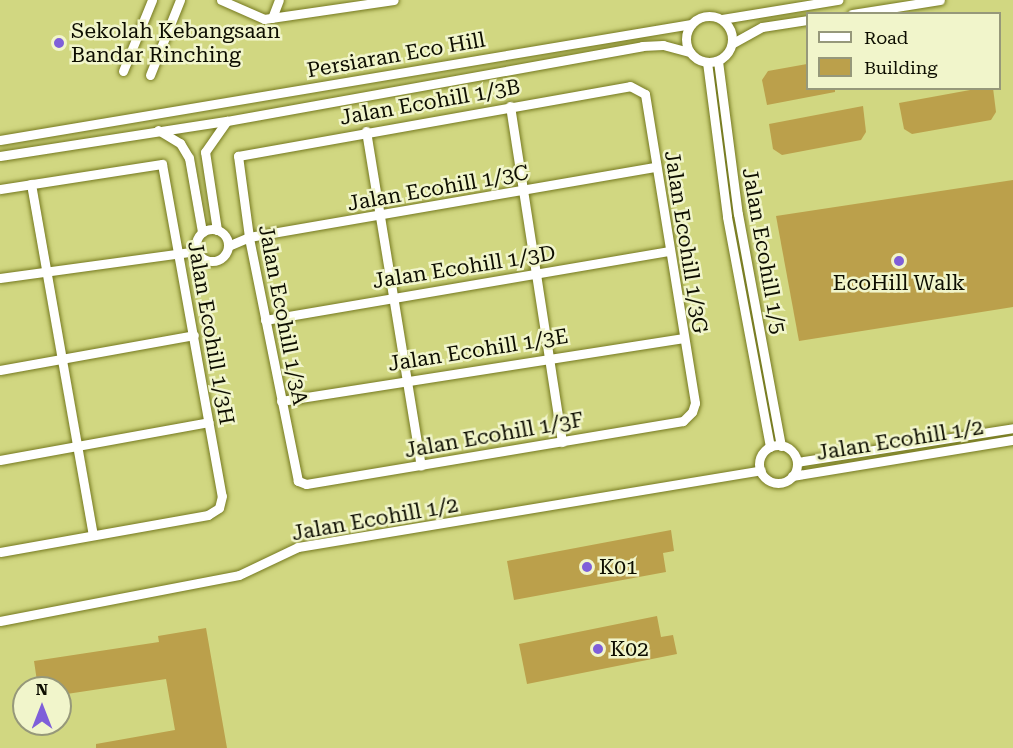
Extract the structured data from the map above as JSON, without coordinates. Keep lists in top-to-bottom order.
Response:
{
  "streets": {
    "street": [
      "Persiaran Eco Hill",
      "Jalan Ecohill 1/3B",
      "Jalan Ecohill 1/3C",
      "Jalan Ecohill 1/3G",
      "Jalan Ecohill 1/5",
      "Jalan Ecohill 1/3D",
      "Jalan Ecohill 1/3A",
      "Jalan Ecohill 1/3H",
      "Jalan Ecohill 1/3E",
      "Jalan Ecohill 1/3F",
      "Jalan Ecohill 1/2"
    ]
  },
  "crossings": [
    ["Persiaran Eco Hill", "Jalan Ecohill 1/5"],
    ["Jalan Ecohill 1/3B", "Jalan Ecohill 1/3G"],
    ["Jalan Ecohill 1/3B", "Jalan Ecohill 1/3A"],
    ["Jalan Ecohill 1/3C", "Jalan Ecohill 1/3G"],
    ["Jalan Ecohill 1/3C", "Jalan Ecohill 1/3A"],
    ["Jalan Ecohill 1/3G", "Jalan Ecohill 1/3D"],
    ["Jalan Ecohill 1/3G", "Jalan Ecohill 1/3E"],
    ["Jalan Ecohill 1/3G", "Jalan Ecohill 1/3F"],
    ["Jalan Ecohill 1/5", "Jalan Ecohill 1/2"],
    ["Jalan Ecohill 1/3D", "Jalan Ecohill 1/3A"],
    ["Jalan Ecohill 1/3A", "Jalan Ecohill 1/3E"],
    ["Jalan Ecohill 1/3A", "Jalan Ecohill 1/3F"]
  ],
  "places": [
    "Sekolah Kebangsaan Bandar Rinching",
    "EcoHill Walk",
    "K01",
    "K02"
  ],
  "legend": ["Road", "Building"],
  "north": "top"
}
